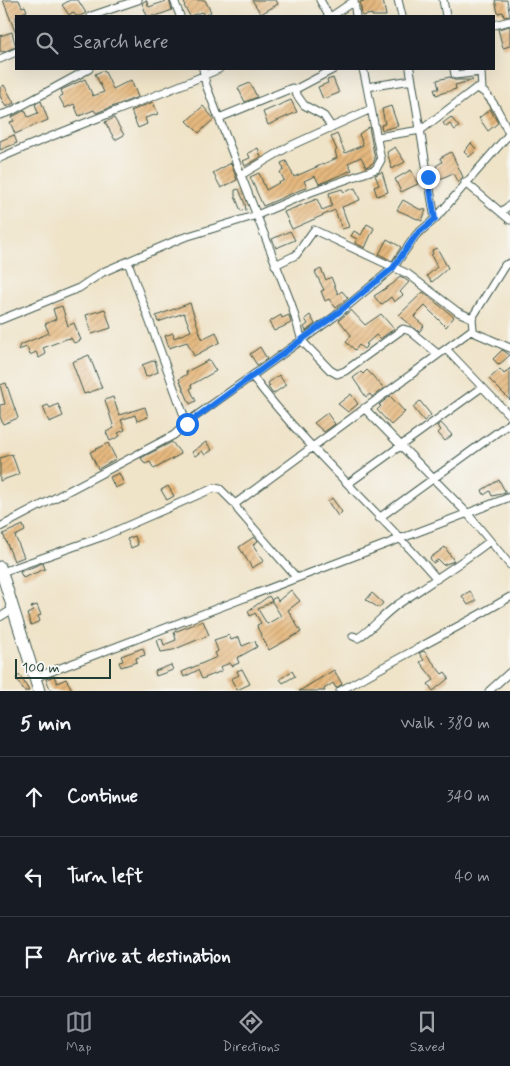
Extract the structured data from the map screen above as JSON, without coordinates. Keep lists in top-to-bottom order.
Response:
{
  "scale_bar": "100 m",
  "page": {
    "search": "Search here",
    "scale": "100 m",
    "heading": ["5 min", "Walk · 380 m"],
    "list": [
      ["Continue", "340 m"],
      ["Turn left", "40 m"],
      "Arrive at destination"
    ],
    "nav": ["Map", "Directions", "Saved"]
  }
}
